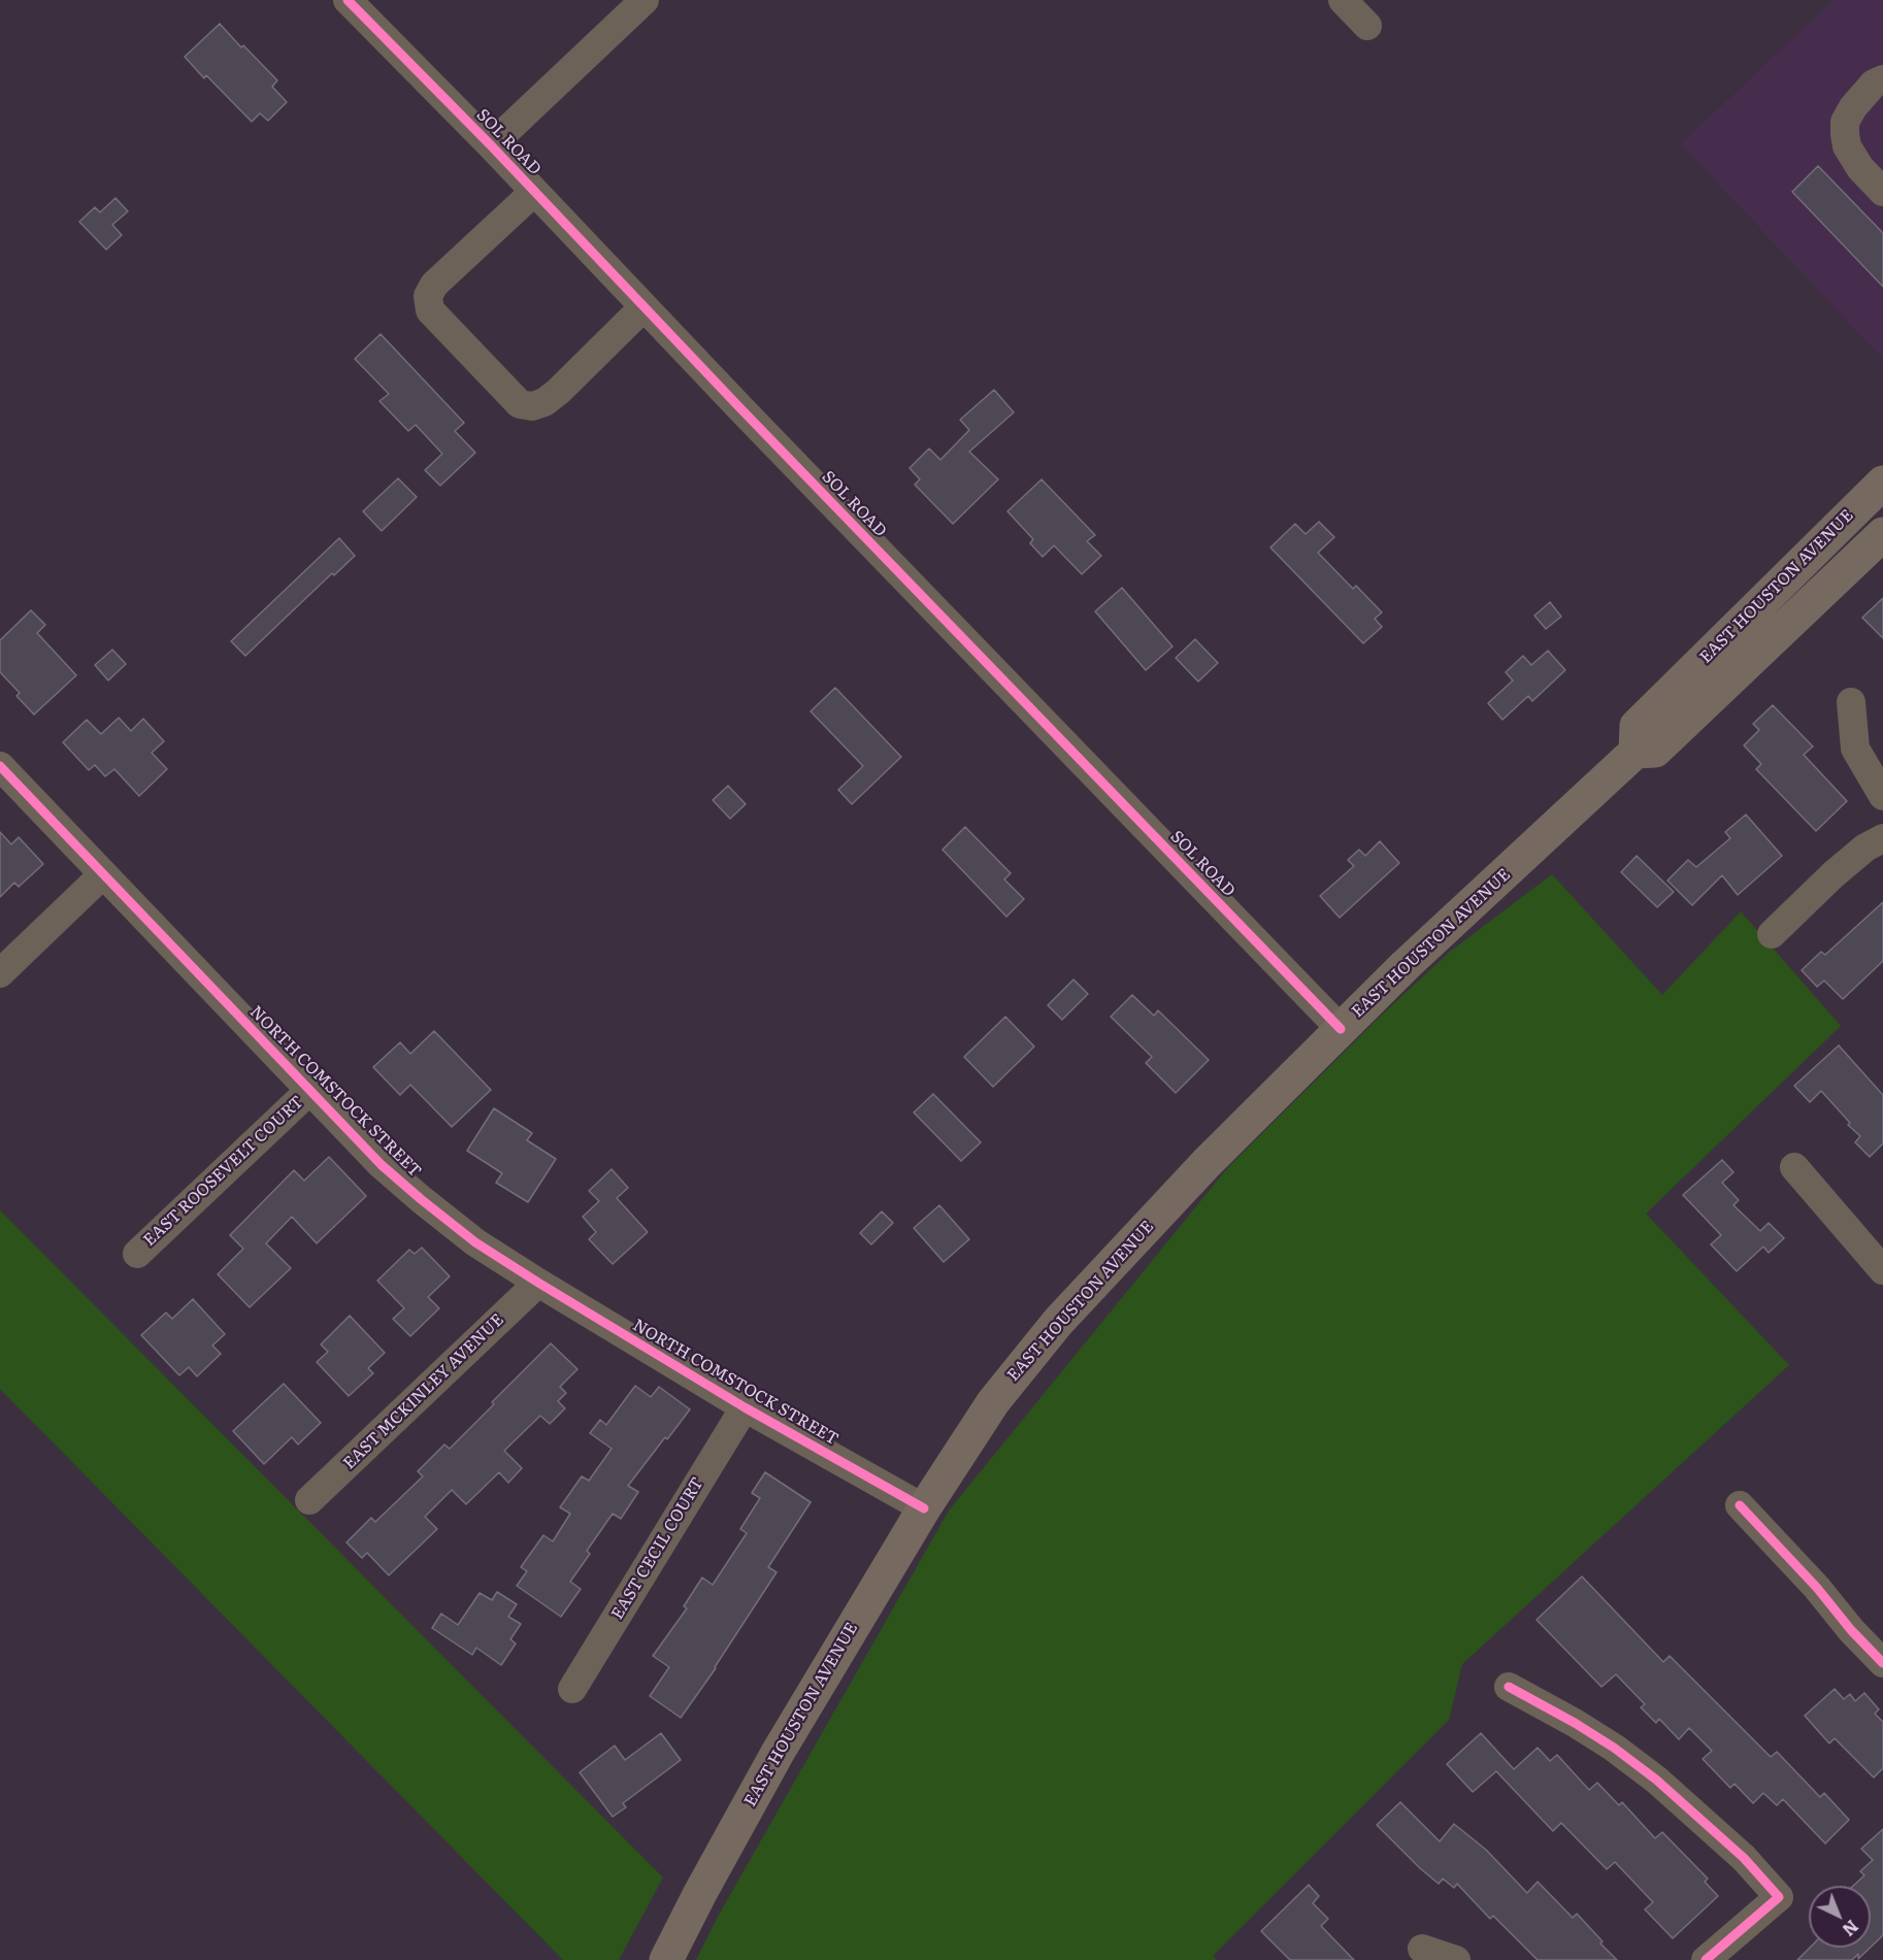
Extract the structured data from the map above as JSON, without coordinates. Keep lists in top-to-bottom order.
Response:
{
  "streets": {
    "main road": ["EAST HOUSTON AVENUE"],
    "street": [
      "SOL ROAD",
      "NORTH COMSTOCK STREET",
      "EAST ROOSEVELT COURT",
      "EAST MCKINLEY AVENUE",
      "EAST CECIL COURT"
    ]
  },
  "crossings": [
    ["SOL ROAD", "EAST HOUSTON AVENUE"],
    ["EAST HOUSTON AVENUE", "NORTH COMSTOCK STREET"],
    ["NORTH COMSTOCK STREET", "EAST ROOSEVELT COURT"],
    ["NORTH COMSTOCK STREET", "EAST MCKINLEY AVENUE"],
    ["NORTH COMSTOCK STREET", "EAST CECIL COURT"]
  ],
  "north": "bottom right"
}
